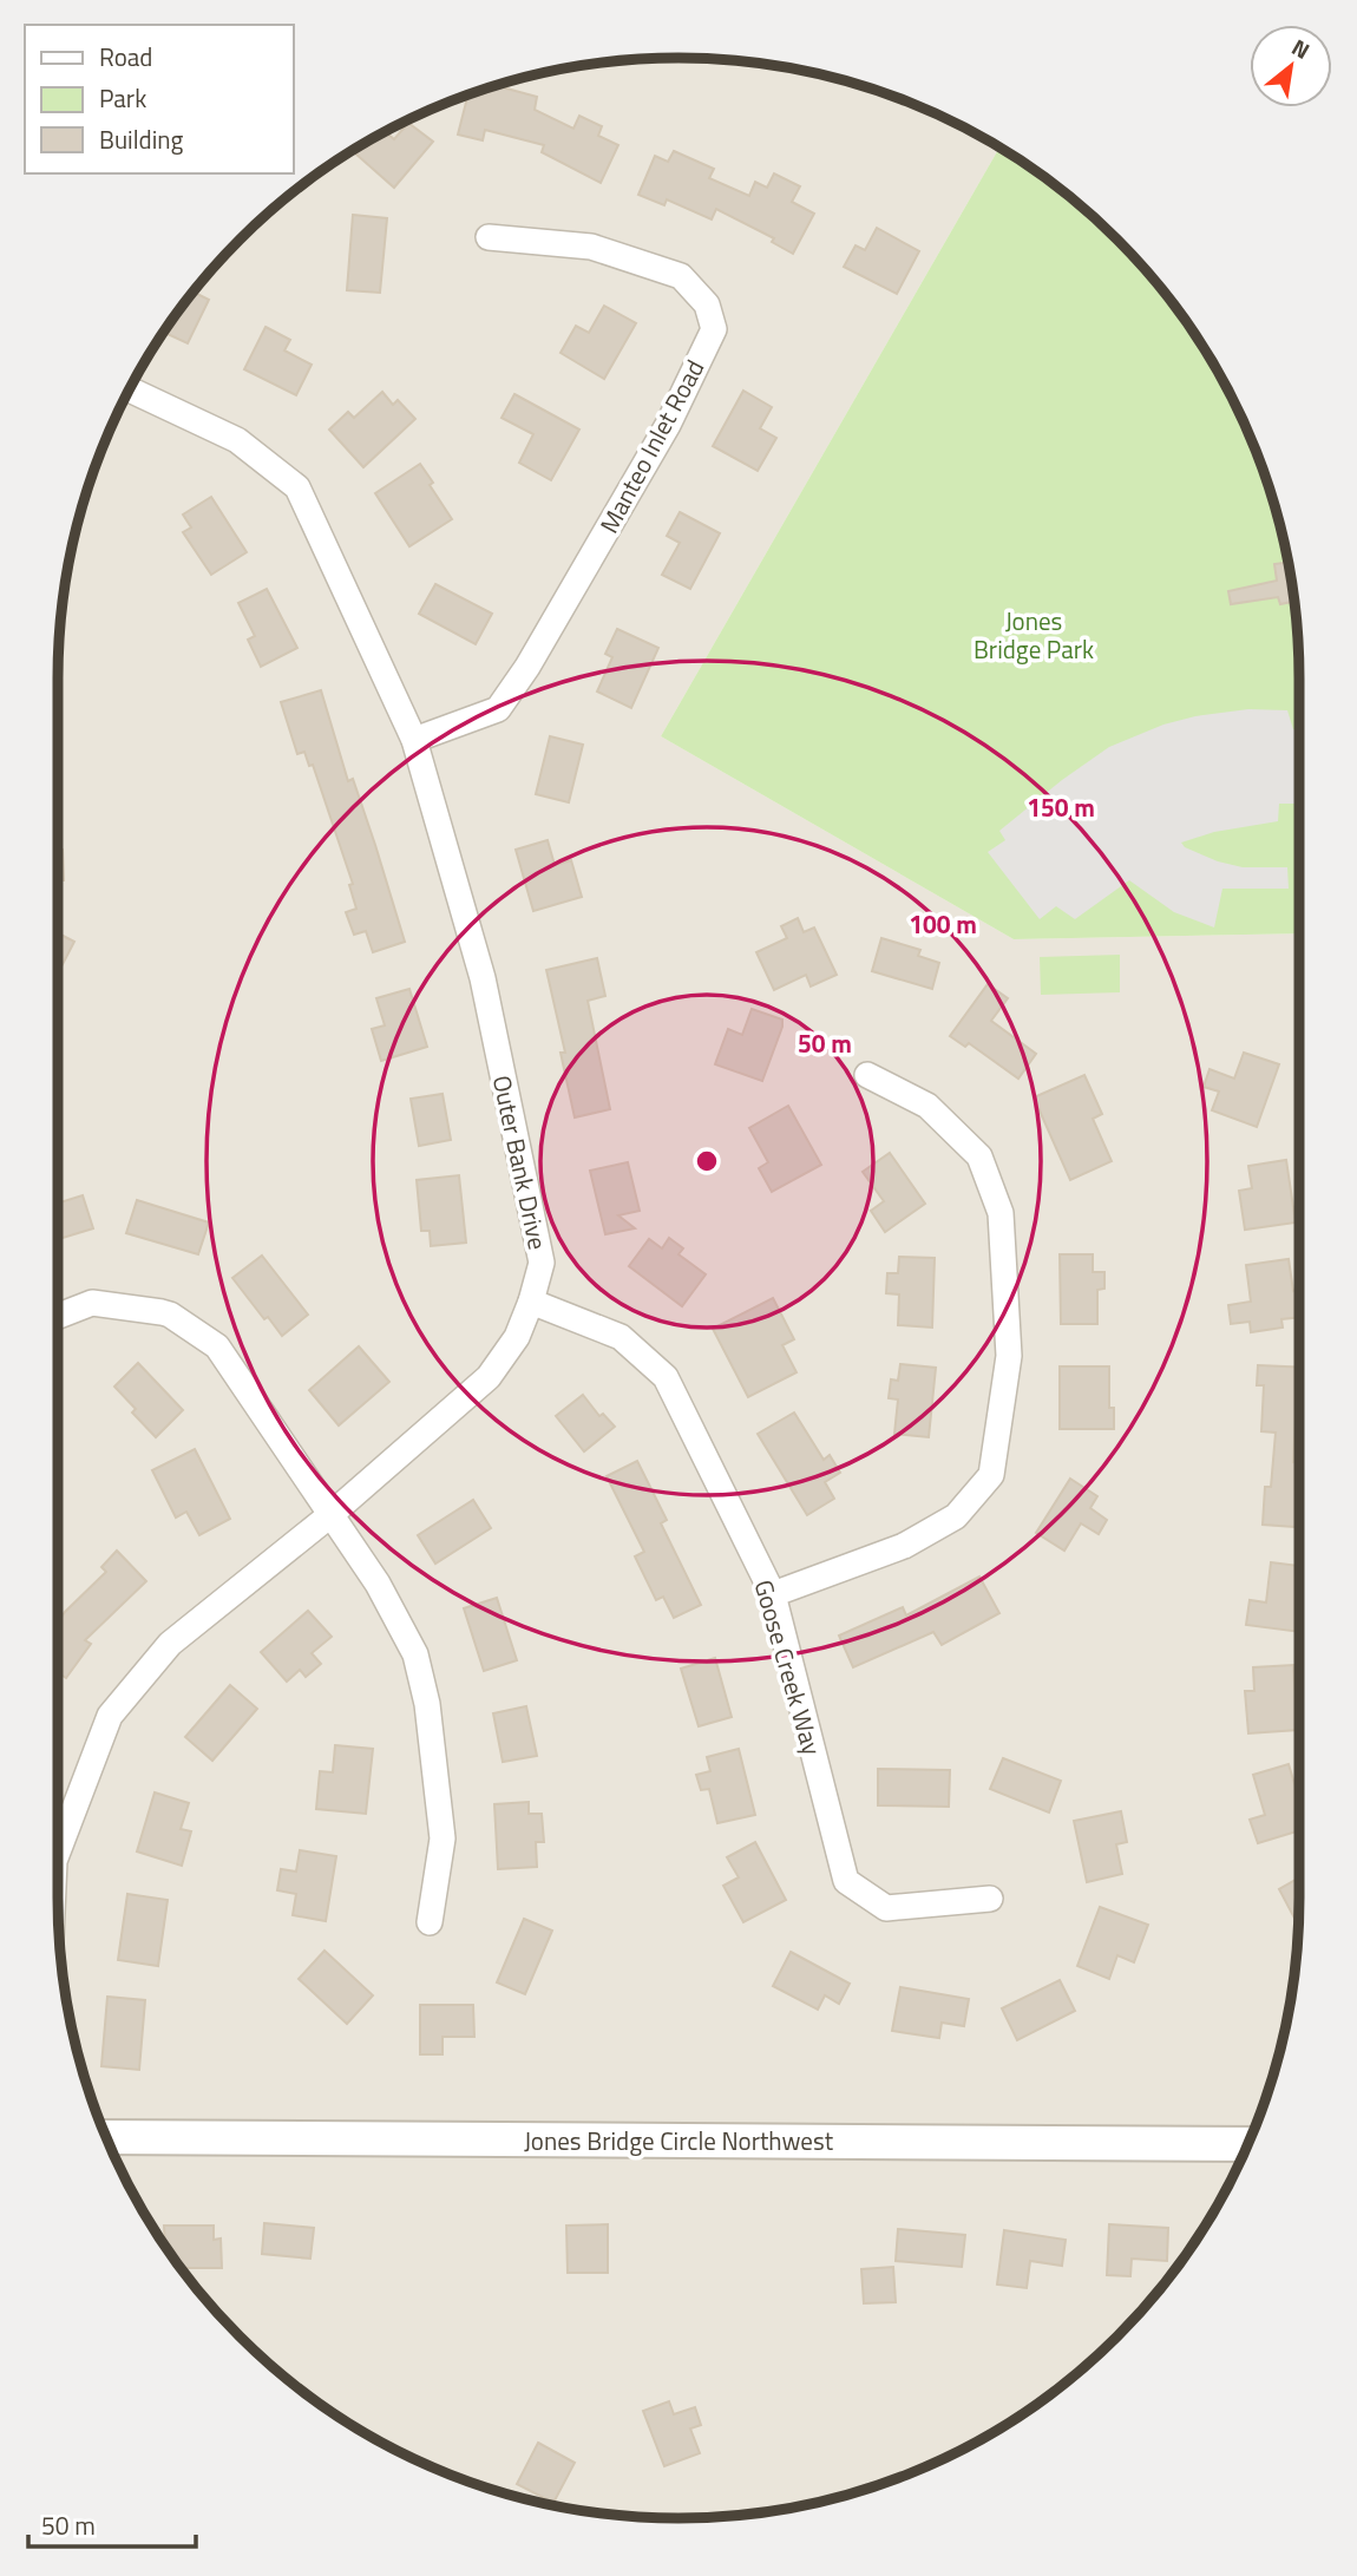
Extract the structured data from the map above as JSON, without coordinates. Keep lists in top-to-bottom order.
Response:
{
  "streets": {
    "street": [
      "Manteo Inlet Road",
      "Outer Bank Drive",
      "Goose Creek Way",
      "Jones Bridge Circle Northwest"
    ]
  },
  "crossings": [
    ["Manteo Inlet Road", "Outer Bank Drive"],
    ["Outer Bank Drive", "Goose Creek Way"]
  ],
  "parks": ["Jones Bridge Park"],
  "legend": ["Road", "Park", "Building"],
  "scale_bar": "50 m",
  "north": "top right",
  "rings": ["150 m", "100 m", "50 m"]
}
